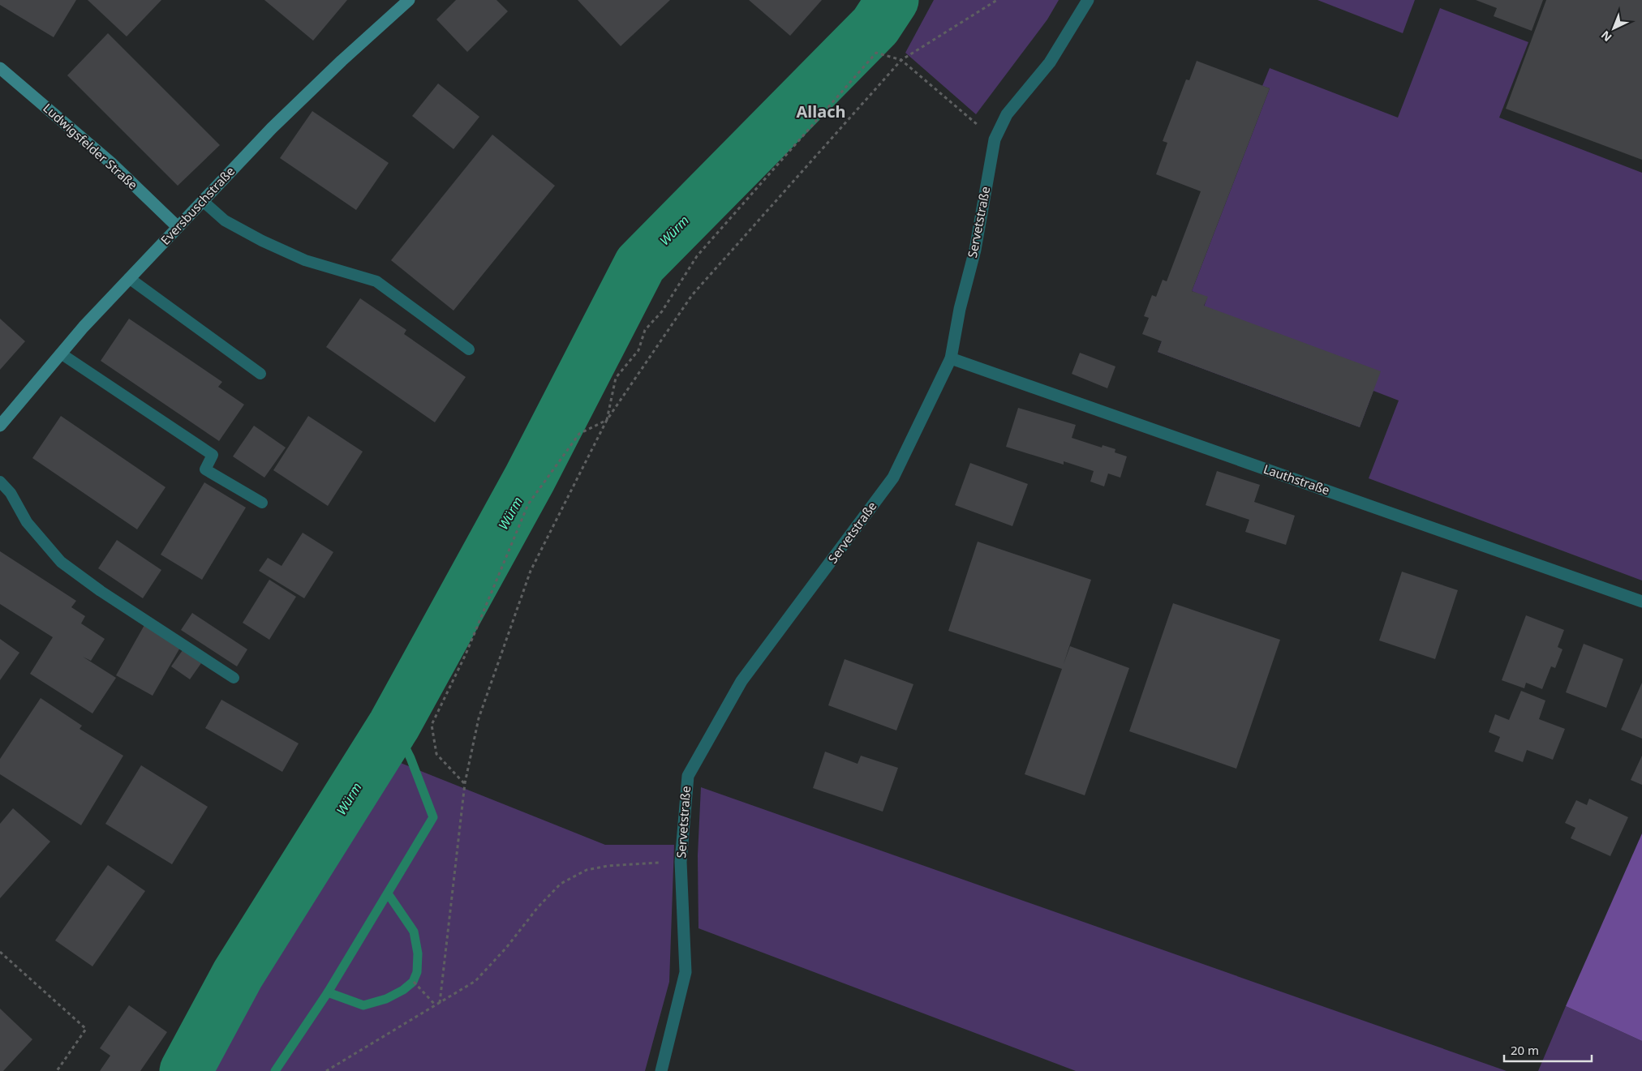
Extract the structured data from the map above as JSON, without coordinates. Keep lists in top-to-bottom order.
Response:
{
  "streets": {
    "main road": ["Ludwigsfelder Straße", "Eversbuschstraße"],
    "street": ["Servetstraße", "Lauthstraße"]
  },
  "crossings": [
    ["Ludwigsfelder Straße", "Eversbuschstraße"],
    ["Servetstraße", "Lauthstraße"]
  ],
  "districts": ["Allach"],
  "water": ["Würm"],
  "scale_bar": "20 m",
  "north": "bottom left"
}
